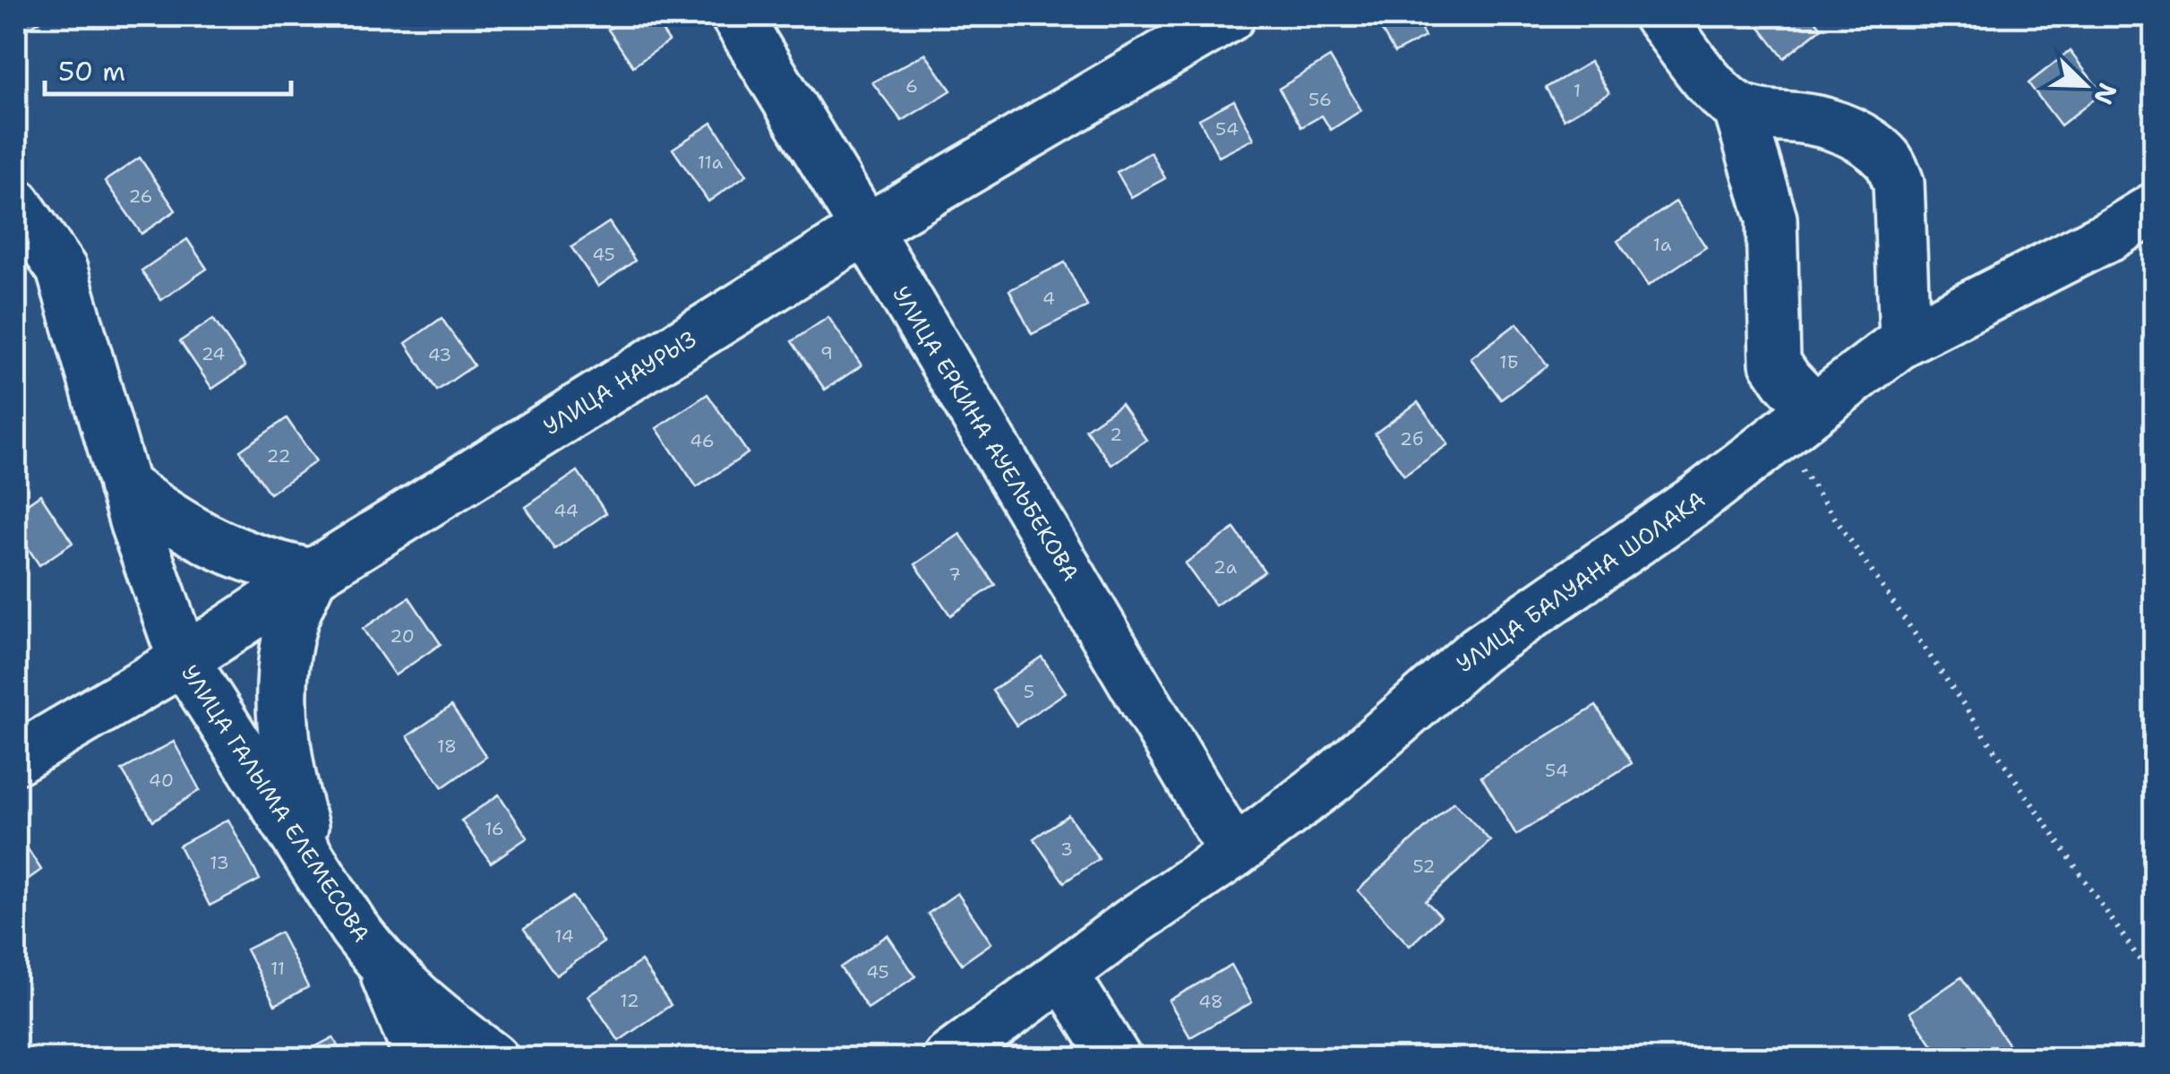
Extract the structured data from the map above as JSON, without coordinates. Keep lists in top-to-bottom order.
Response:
{
  "streets": {
    "street": [
      "УЛИЦА НАУРЫЗ",
      "УЛИЦА ЕРКИНА АУЕЛЬБЕКОВА",
      "УЛИЦА БАЛУАНА ШОЛАКА",
      "УЛИЦА ГАЛЫМА ЕЛЕМЕСОВА"
    ]
  },
  "crossings": [
    ["УЛИЦА НАУРЫЗ", "УЛИЦА ЕРКИНА АУЕЛЬБЕКОВА"],
    ["УЛИЦА НАУРЫЗ", "УЛИЦА ГАЛЫМА ЕЛЕМЕСОВА"],
    ["УЛИЦА ЕРКИНА АУЕЛЬБЕКОВА", "УЛИЦА БАЛУАНА ШОЛАКА"]
  ],
  "house_numbers": [
    "6",
    "1",
    "56",
    "54",
    "11а",
    "26",
    "1а",
    "45",
    "4",
    "9",
    "24",
    "43",
    "1Б",
    "2",
    "2б",
    "46",
    "22",
    "44",
    "2а",
    "7",
    "20",
    "5",
    "18",
    "54",
    "40",
    "16",
    "3",
    "13",
    "52",
    "14",
    "11",
    "45",
    "12",
    "48"
  ],
  "scale_bar": "50 m",
  "north": "bottom right"
}
